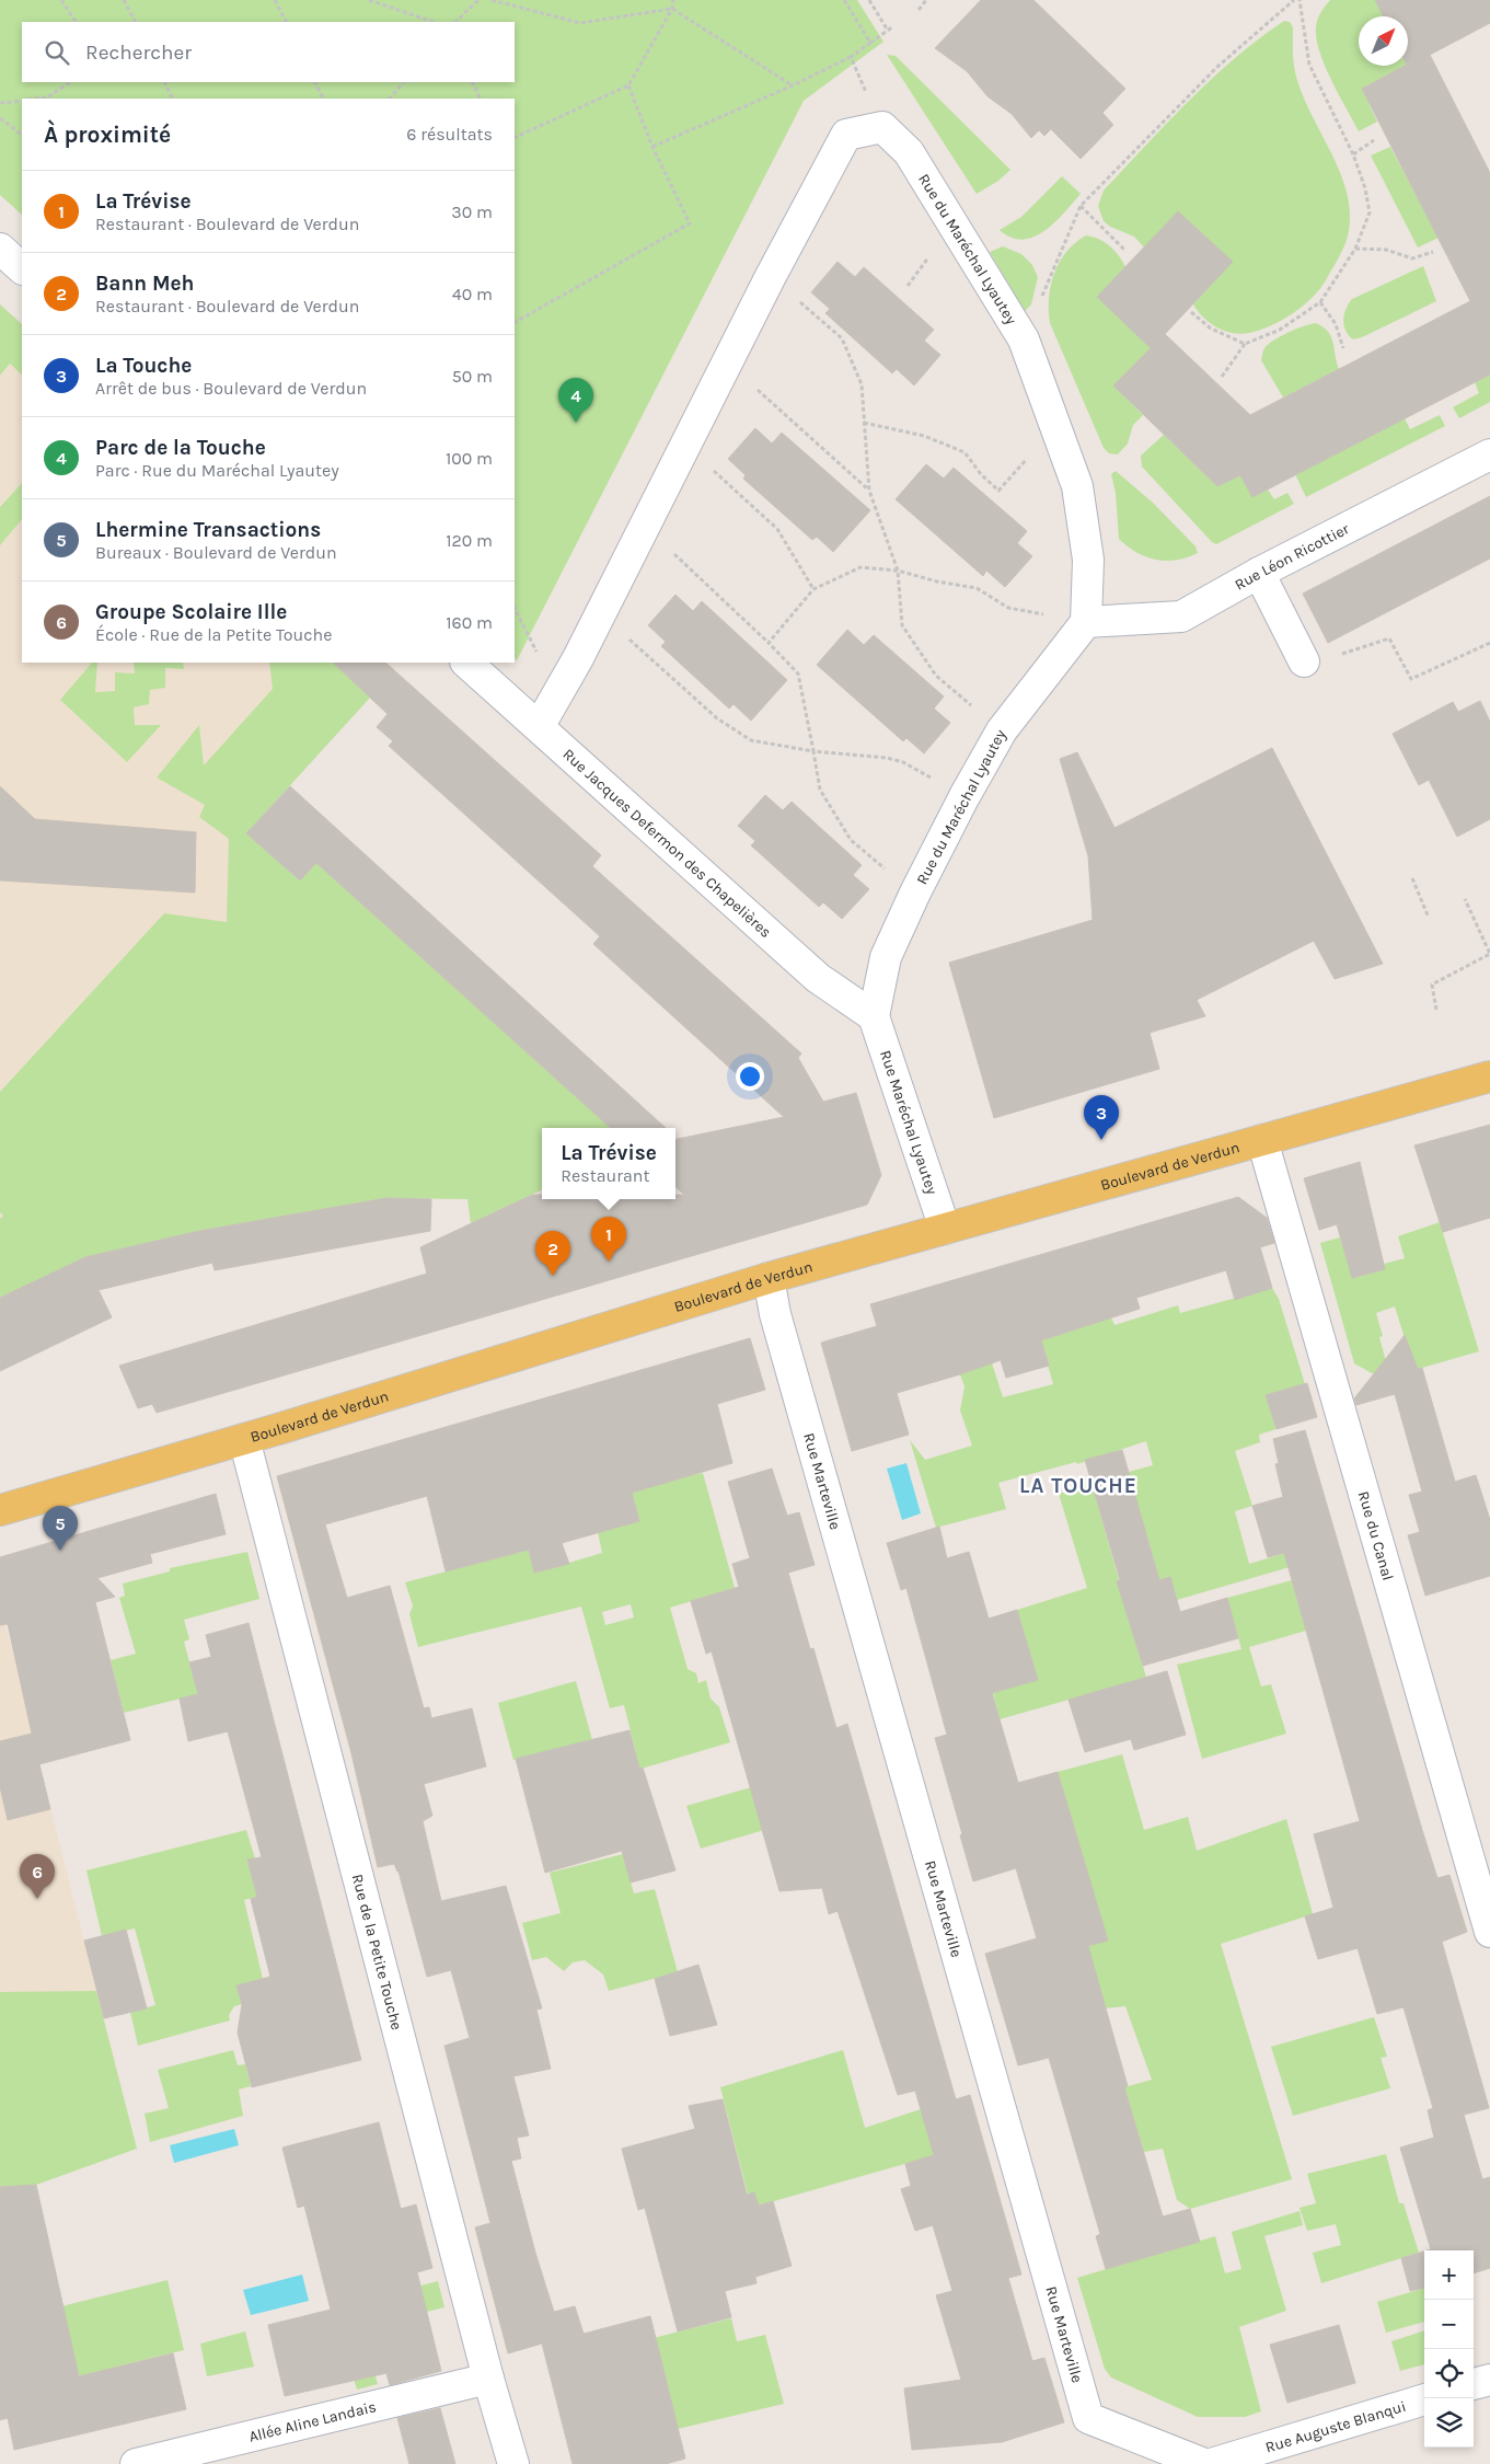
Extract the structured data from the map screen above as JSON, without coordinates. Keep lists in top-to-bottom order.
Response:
{
  "streets": {
    "main road": ["Boulevard de Verdun"],
    "street": [
      "Rue du Maréchal Lyautey",
      "Rue Léon Ricottier",
      "Rue Jacques Defermon des Chapelières",
      "Rue Maréchal Lyautey",
      "Rue Marteville",
      "Rue du Canal",
      "Rue de la Petite Touche",
      "Allée Aline Landais",
      "Rue Auguste Blanqui"
    ]
  },
  "crossings": [
    ["Rue du Maréchal Lyautey", "Rue Léon Ricottier"],
    ["Rue du Maréchal Lyautey", "Rue Jacques Defermon des Chapelières"],
    ["Rue du Maréchal Lyautey", "Rue Maréchal Lyautey"],
    ["Rue Jacques Defermon des Chapelières", "Rue Maréchal Lyautey"],
    ["Rue Maréchal Lyautey", "Boulevard de Verdun"],
    ["Boulevard de Verdun", "Rue Marteville"],
    ["Boulevard de Verdun", "Rue du Canal"],
    ["Boulevard de Verdun", "Rue de la Petite Touche"],
    ["Rue de la Petite Touche", "Allée Aline Landais"]
  ],
  "districts": ["LA TOUCHE"],
  "north": "top right",
  "page": {
    "search": "Rechercher",
    "heading": ["À proximité", "6 résultats"],
    "list": [
      {
        "mark": "1",
        "name": "La Trévise",
        "note": "Restaurant · Boulevard de Verdun",
        "value": "30 m"
      },
      {
        "mark": "2",
        "name": "Bann Meh",
        "note": "Restaurant · Boulevard de Verdun",
        "value": "40 m"
      },
      {
        "mark": "3",
        "name": "La Touche",
        "note": "Arrêt de bus · Boulevard de Verdun",
        "value": "50 m"
      },
      {
        "mark": "4",
        "name": "Parc de la Touche",
        "note": "Parc · Rue du Maréchal Lyautey",
        "value": "100 m"
      },
      {
        "mark": "5",
        "name": "Lhermine Transactions",
        "note": "Bureaux · Boulevard de Verdun",
        "value": "120 m"
      },
      {
        "mark": "6",
        "name": "Groupe Scolaire Ille",
        "note": "École · Rue de la Petite Touche",
        "value": "160 m"
      }
    ],
    "pins": [
      "4",
      "3",
      "1",
      "2",
      "5",
      "6"
    ],
    "popup": ["La Trévise", "Restaurant"],
    "map_buttons": ["+", "−"]
  }
}
